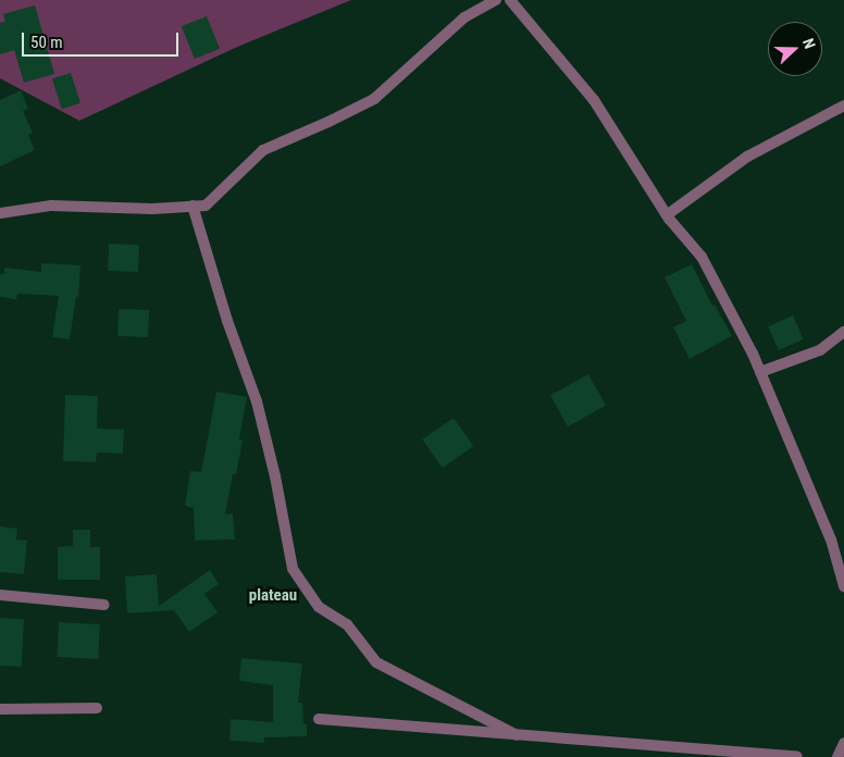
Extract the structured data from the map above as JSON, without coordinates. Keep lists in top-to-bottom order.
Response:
{
  "districts": ["plateau"],
  "scale_bar": "50 m",
  "north": "right"
}
